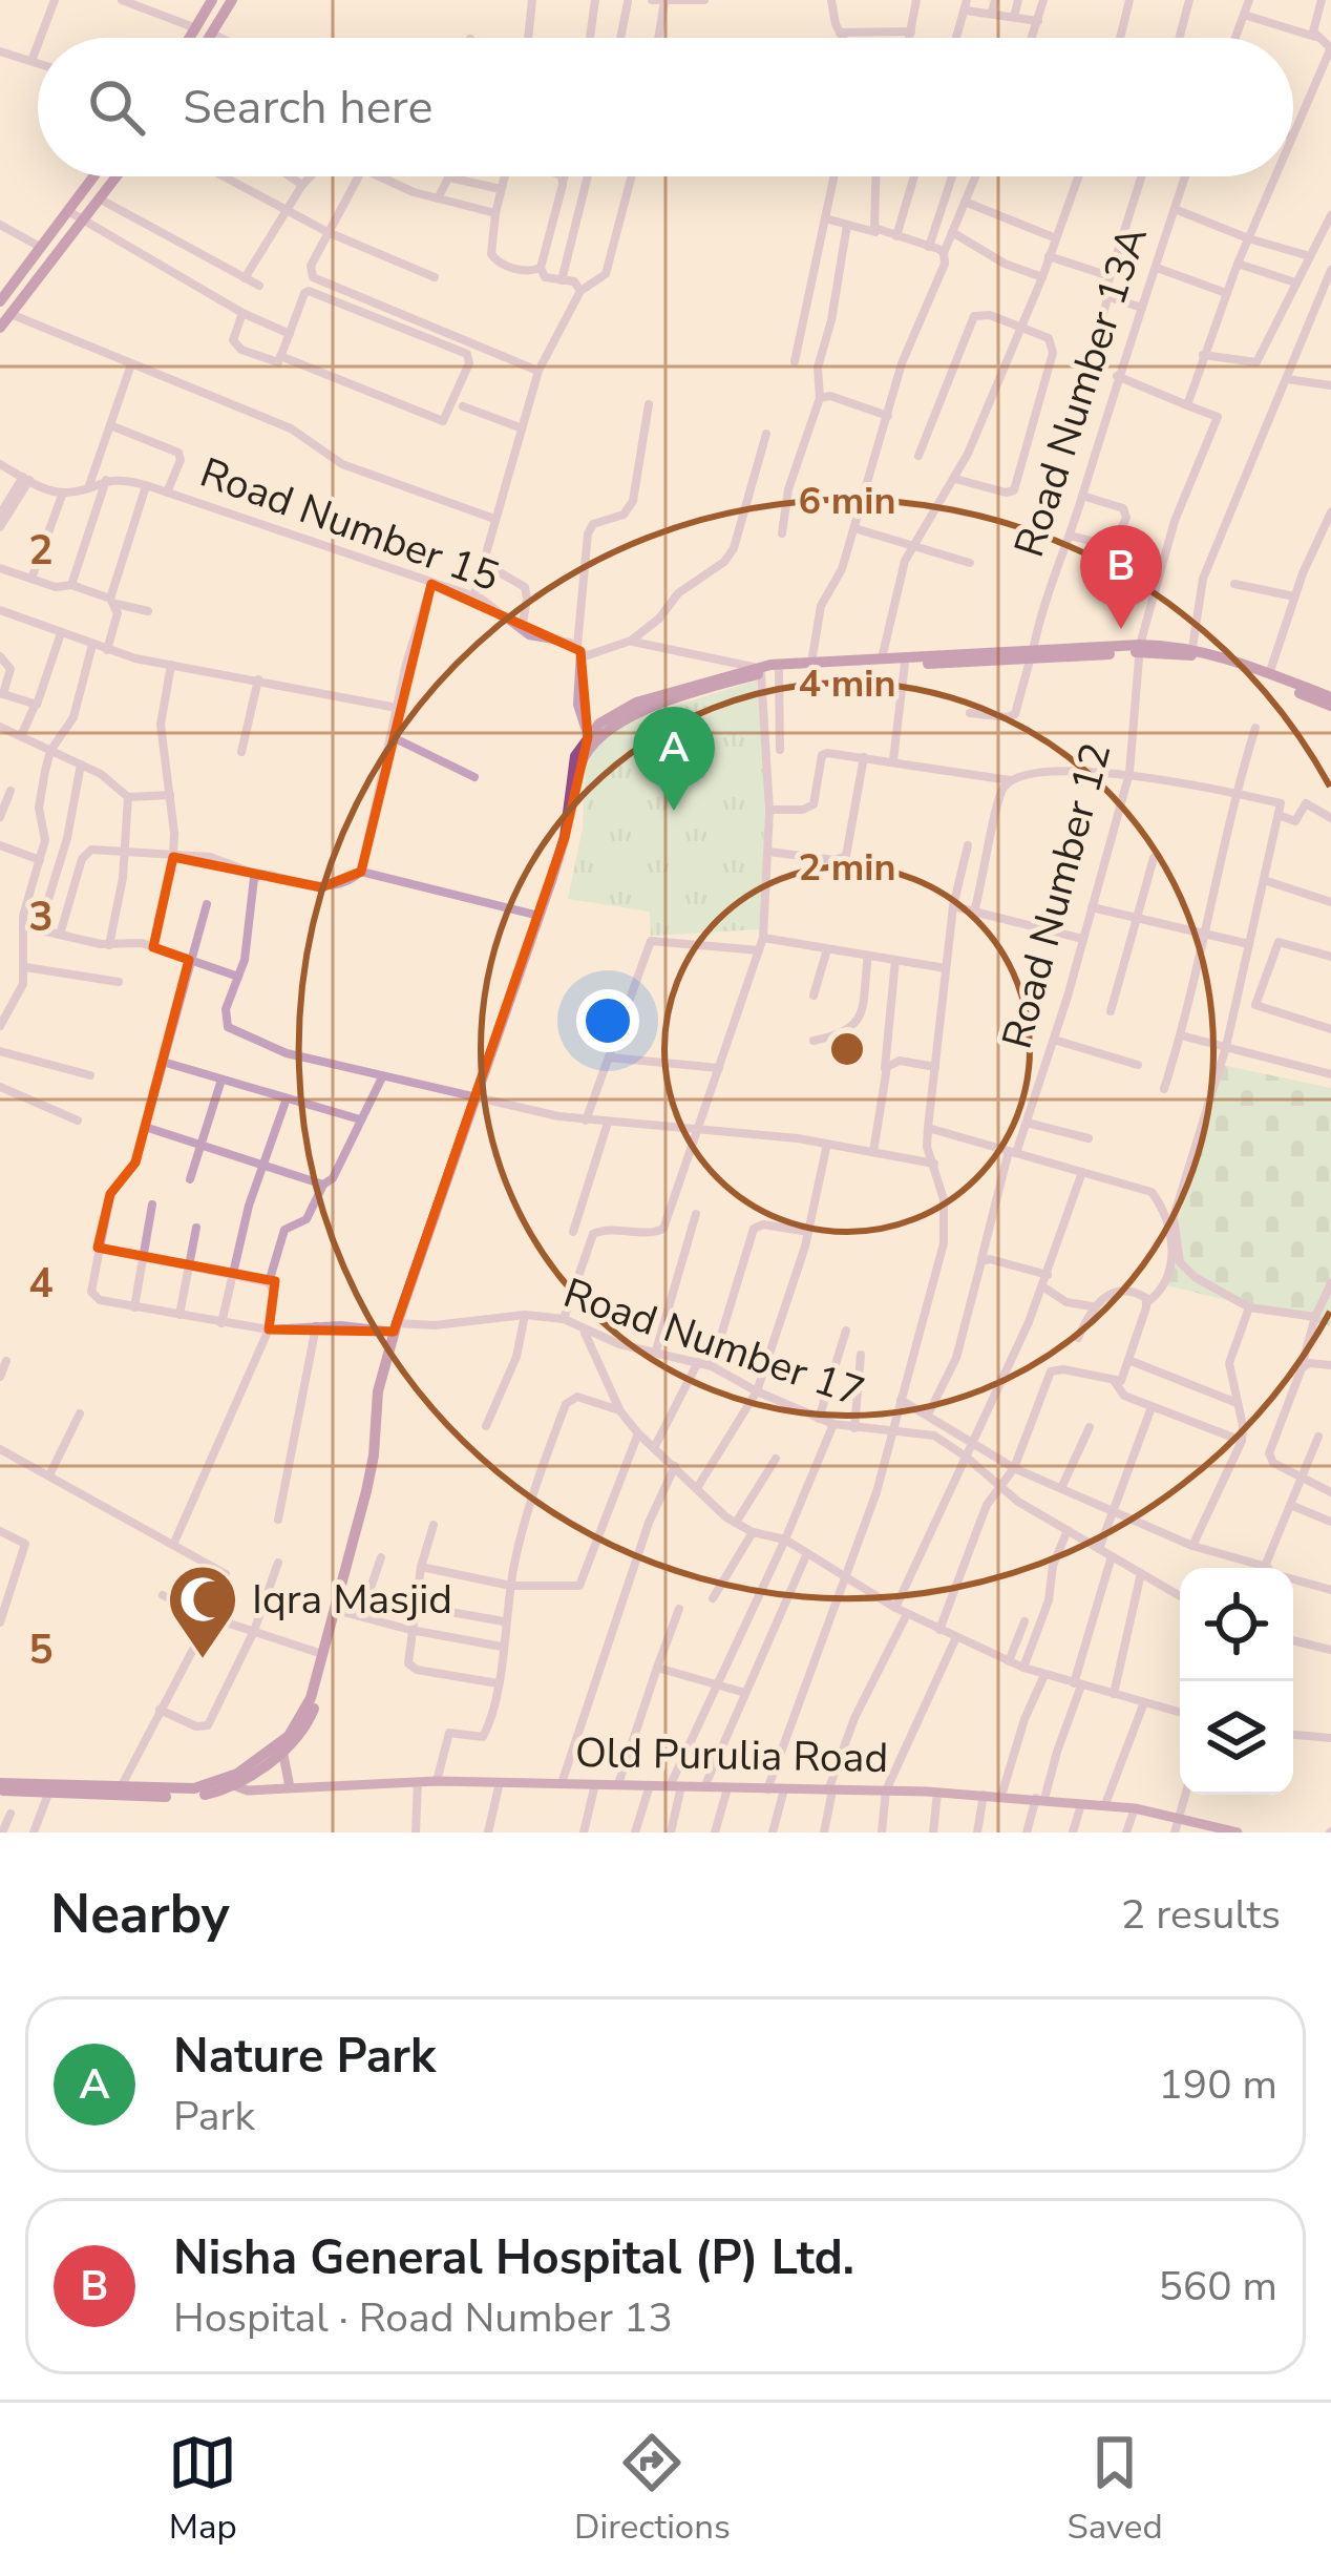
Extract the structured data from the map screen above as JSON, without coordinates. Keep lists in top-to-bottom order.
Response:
{
  "streets": {
    "main road": ["Old Purulia Road"],
    "street": [
      "Road Number 13A",
      "Road Number 15",
      "Road Number 12",
      "Road Number 17"
    ]
  },
  "places": {
    "mosque": ["Iqra Masjid"]
  },
  "page": {
    "search": "Search here",
    "pins": ["B", "A"],
    "heading": ["Nearby", "2 results"],
    "list": [
      {
        "mark": "A",
        "name": "Nature Park",
        "note": "Park",
        "value": "190 m"
      },
      {
        "mark": "B",
        "name": "Nisha General Hospital (P) Ltd.",
        "note": "Hospital · Road Number 13",
        "value": "560 m"
      }
    ],
    "nav": ["Map", "Directions", "Saved"]
  },
  "grid": {
    "rows": [
      "2",
      "3",
      "4",
      "5"
    ]
  },
  "rings": ["6 min", "4 min", "2 min"]
}
